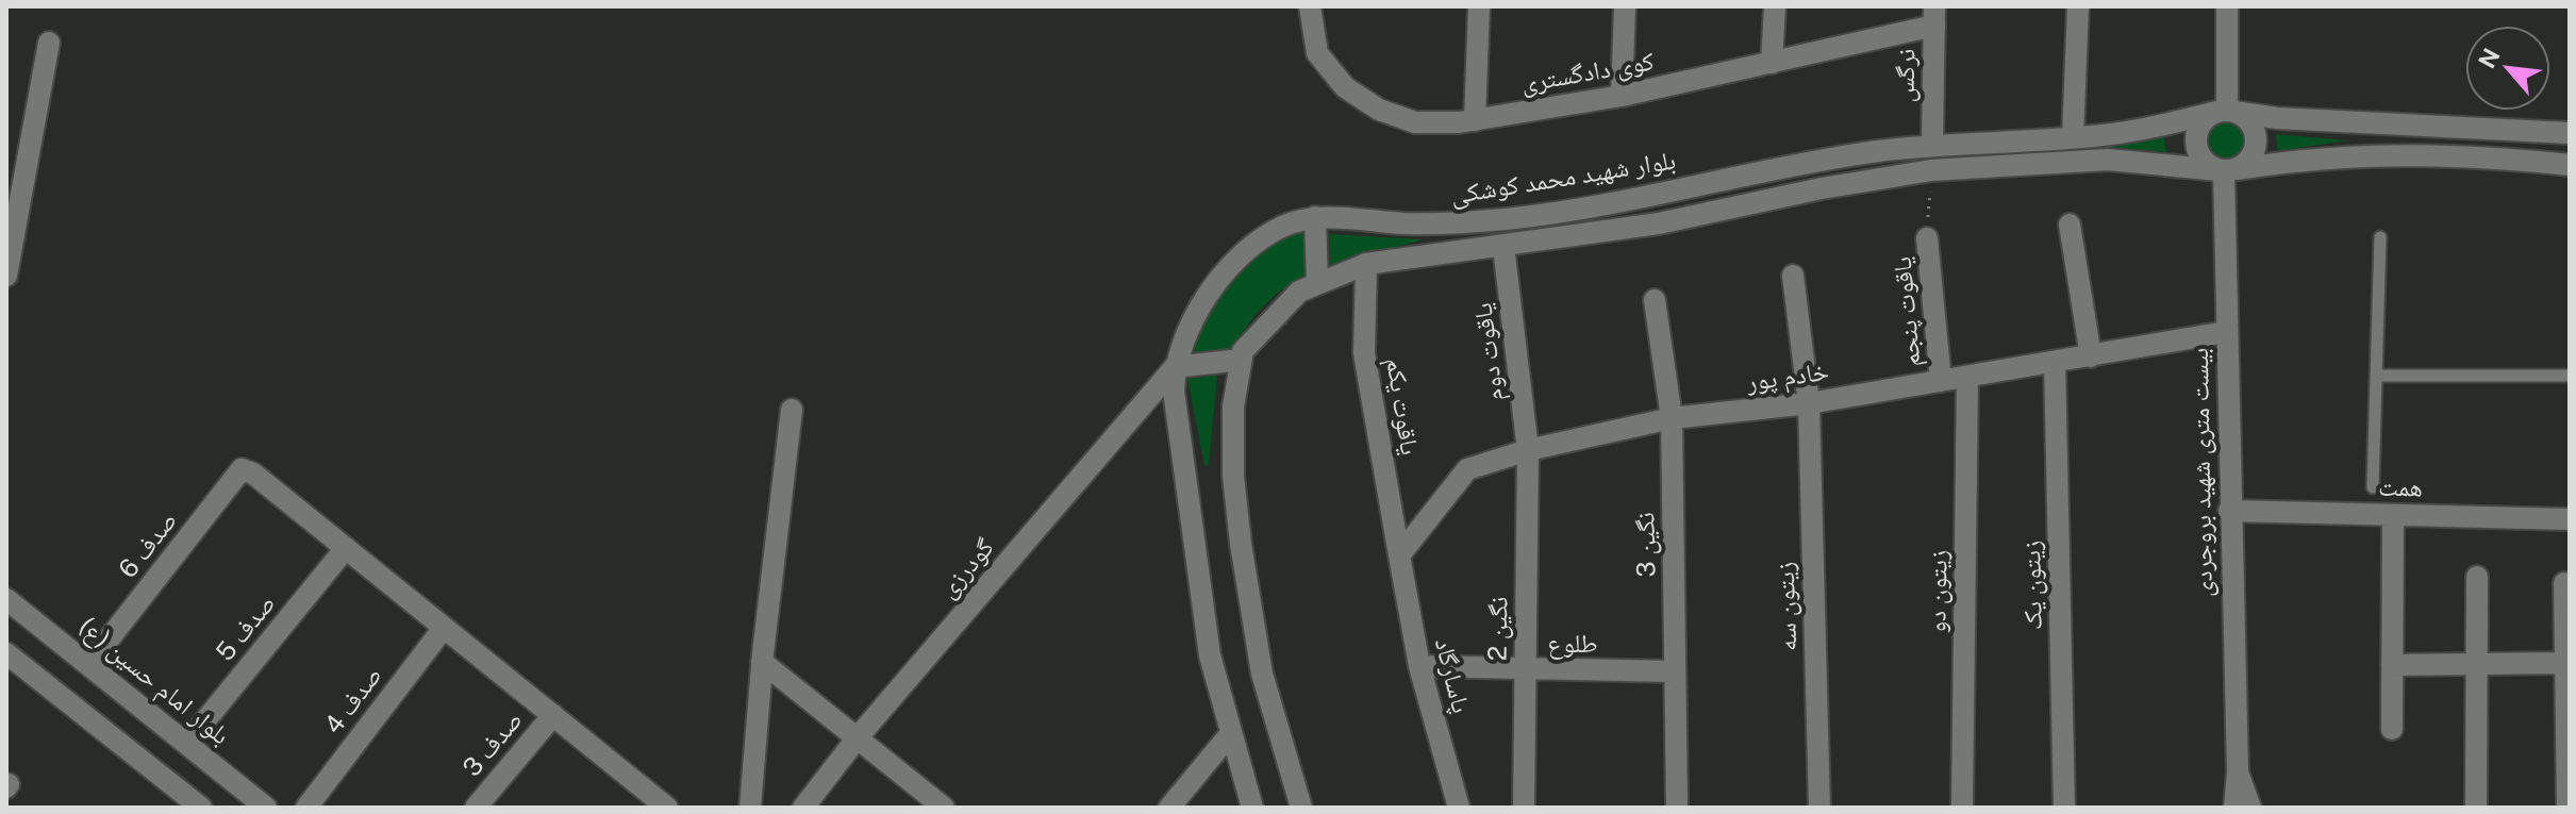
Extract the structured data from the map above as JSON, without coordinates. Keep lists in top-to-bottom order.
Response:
{
  "streets": {
    "street": [
      "کوی دادگستری",
      "نرگس",
      "بلوار شهید محمد کوشکی",
      "یاقوت پنجم",
      "یاقوت دوم",
      "خادم پور",
      "یاقوت یکم",
      "بیست متری شهید بروجردی",
      "همت",
      "صدف 6",
      "نگین 3",
      "گودرزی",
      "زیتون یک",
      "زیتون دو",
      "زیتون سه",
      "صدف 5",
      "نگین 2",
      "طلوع",
      "پاسارگاد",
      "بلوار امام حسین (ع)",
      "صدف 4",
      "صدف 3"
    ]
  },
  "crossings": [
    ["کوی دادگستری", "نرگس"],
    ["نرگس", "بلوار شهید محمد کوشکی"],
    ["بلوار شهید محمد کوشکی", "بیست متری شهید بروجردی"],
    ["بلوار شهید محمد کوشکی", "گودرزی"],
    ["یاقوت پنجم", "خادم پور"],
    ["یاقوت دوم", "خادم پور"],
    ["یاقوت دوم", "نگین 2"],
    ["خادم پور", "یاقوت یکم"],
    ["خادم پور", "بیست متری شهید بروجردی"],
    ["خادم پور", "نگین 3"],
    ["خادم پور", "زیتون یک"],
    ["خادم پور", "زیتون دو"],
    ["خادم پور", "زیتون سه"],
    ["خادم پور", "نگین 2"],
    ["خادم پور", "پاسارگاد"],
    ["یاقوت یکم", "پاسارگاد"],
    ["بیست متری شهید بروجردی", "همت"],
    ["صدف 6", "صدف 5"],
    ["صدف 6", "بلوار امام حسین (ع)"],
    ["نگین 3", "طلوع"],
    ["صدف 5", "بلوار امام حسین (ع)"],
    ["نگین 2", "طلوع"],
    ["طلوع", "پاسارگاد"]
  ],
  "north": "top left"
}
